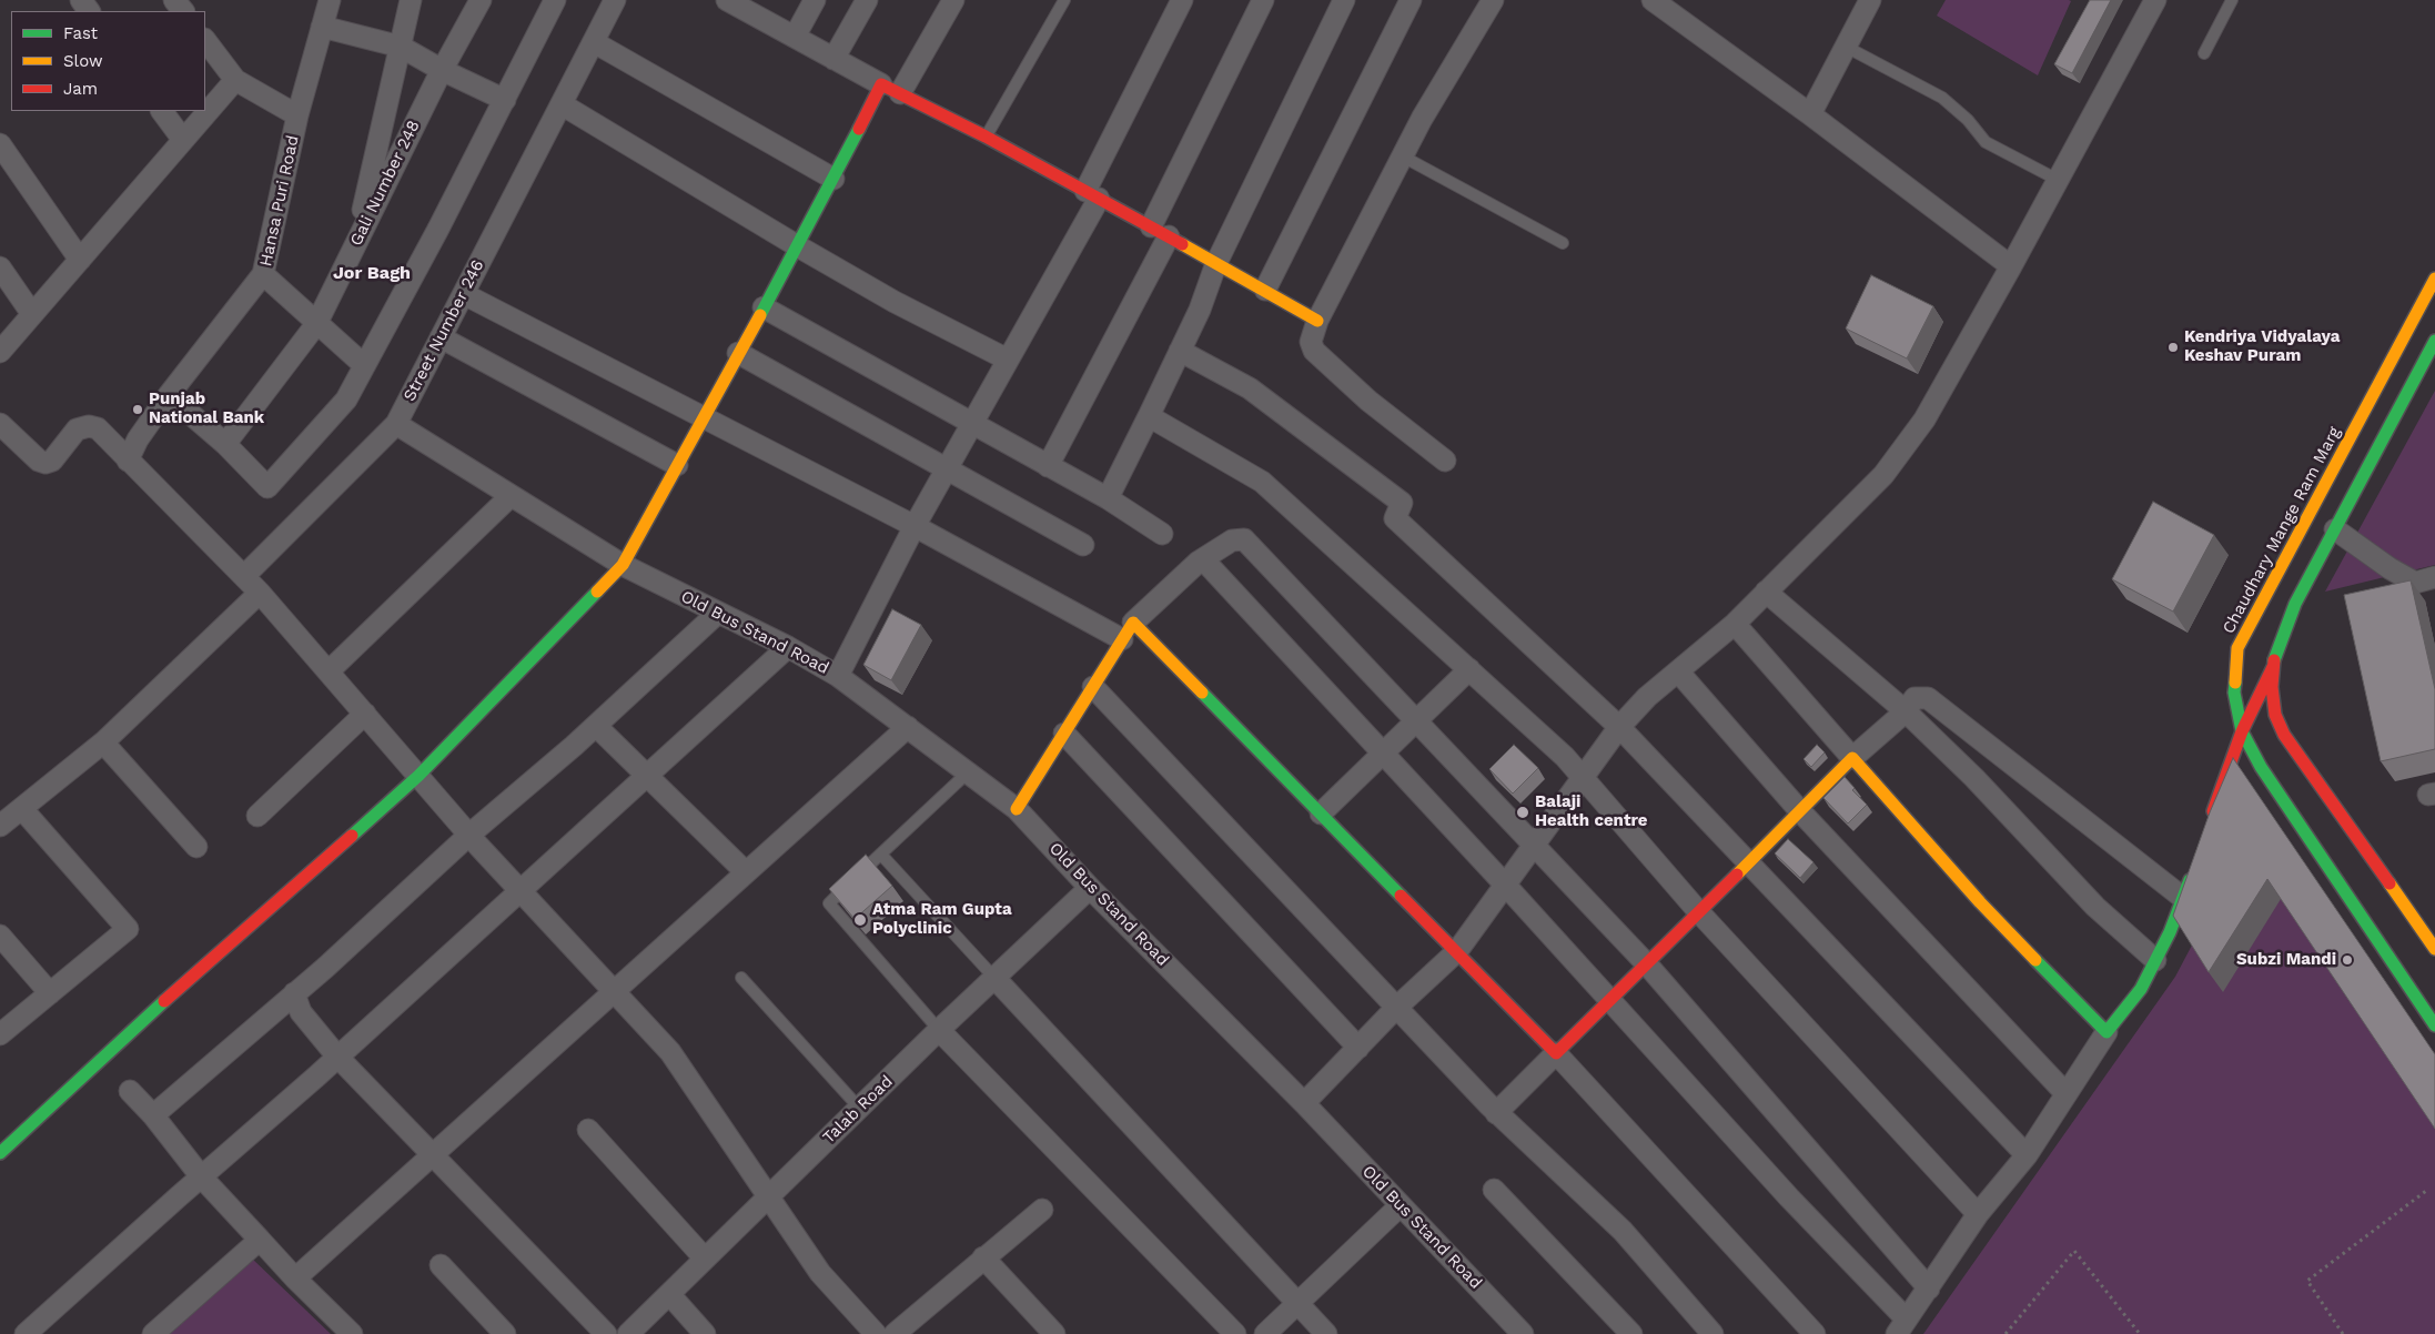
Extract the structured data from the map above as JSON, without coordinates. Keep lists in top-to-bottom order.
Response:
{
  "streets": {
    "street": [
      "Gali Number 248",
      "Hansa Puri Road",
      "Street Number 246",
      "Chaudhary Mange Ram Marg",
      "Old Bus Stand Road",
      "Talab Road"
    ]
  },
  "crossings": [
    ["Old Bus Stand Road", "Talab Road"]
  ],
  "districts": ["Jor Bagh"],
  "places": [
    "Kendriya Vidyalaya Keshav Puram",
    "Punjab National Bank",
    "Balaji Health centre",
    "Atma Ram Gupta Polyclinic",
    "Subzi Mandi"
  ],
  "legend": ["Fast", "Slow", "Jam"]
}
